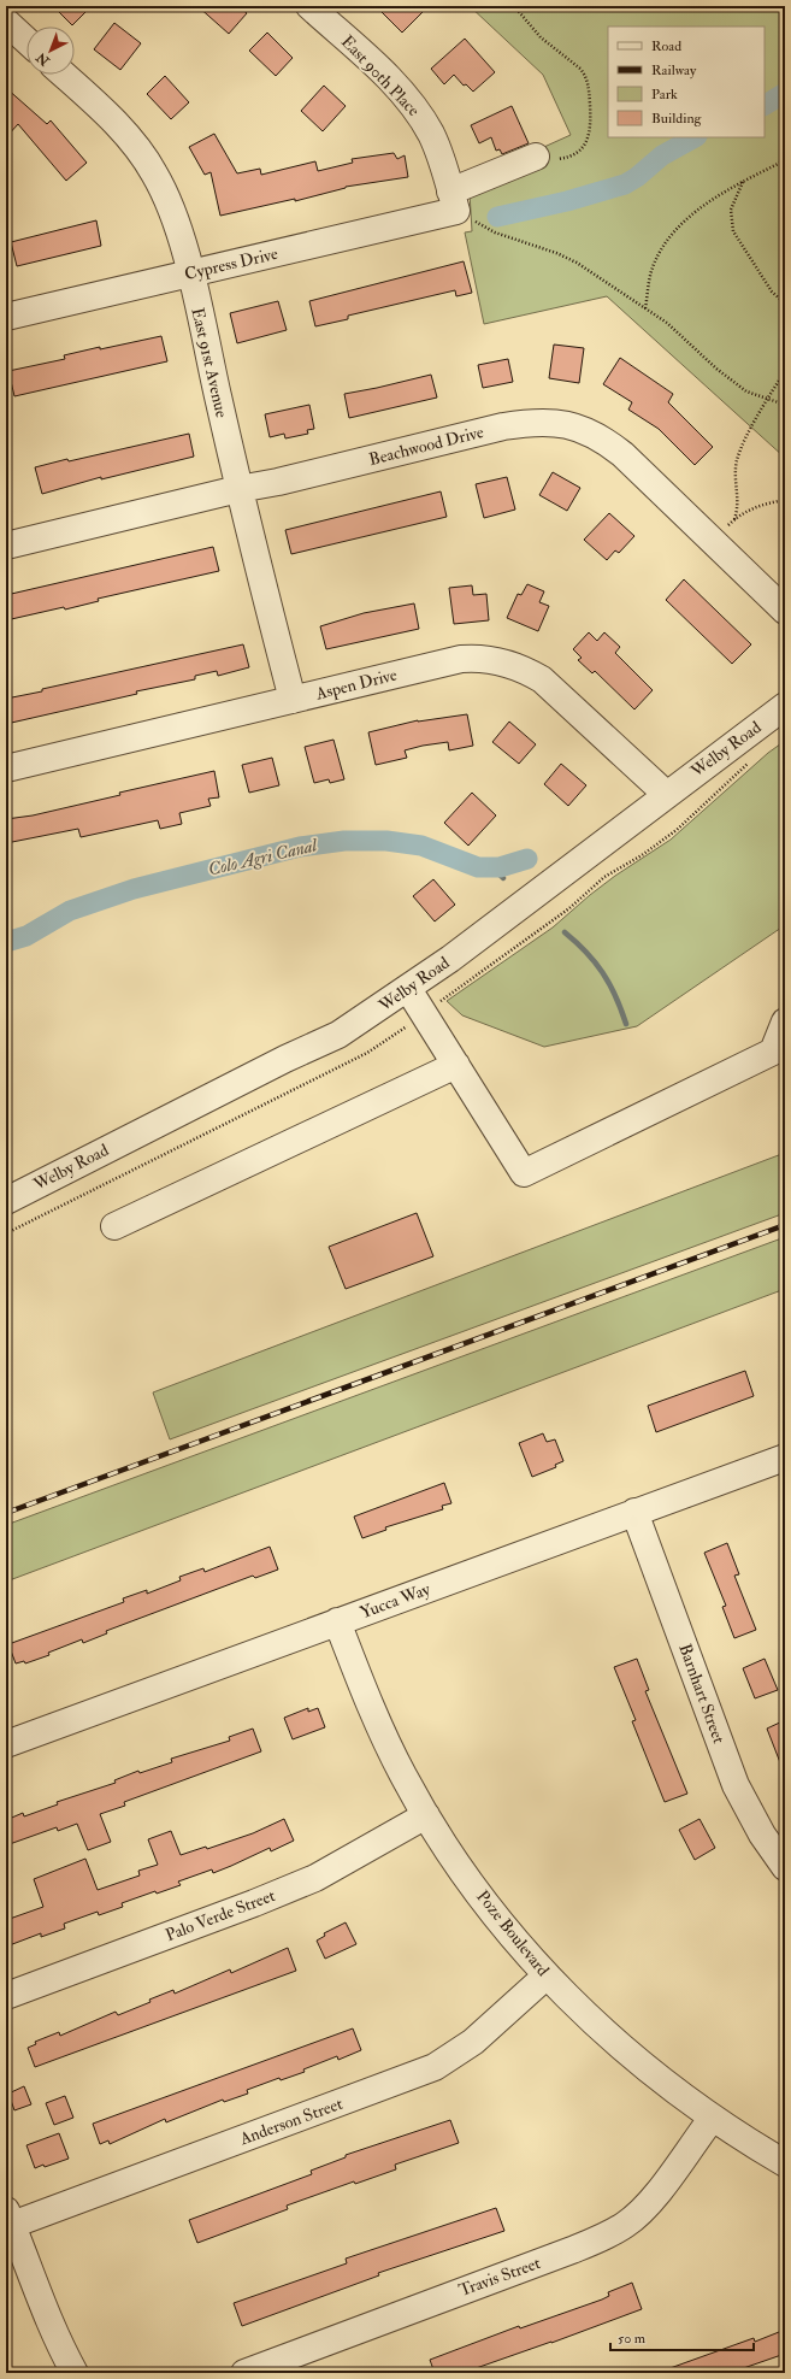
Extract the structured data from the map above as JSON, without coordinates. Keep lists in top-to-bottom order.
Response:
{
  "streets": {
    "street": [
      "East 90th Place",
      "Cypress Drive",
      "East 91st Avenue",
      "Beachwood Drive",
      "Aspen Drive",
      "Welby Road",
      "Yucca Way",
      "Barnhart Street",
      "Palo Verde Street",
      "Poze Boulevard",
      "Anderson Street",
      "Travis Street"
    ]
  },
  "crossings": [
    ["East 90th Place", "Cypress Drive"],
    ["Cypress Drive", "East 91st Avenue"],
    ["East 91st Avenue", "Beachwood Drive"],
    ["East 91st Avenue", "Aspen Drive"],
    ["Aspen Drive", "Welby Road"],
    ["Yucca Way", "Barnhart Street"],
    ["Yucca Way", "Poze Boulevard"],
    ["Palo Verde Street", "Poze Boulevard"],
    ["Poze Boulevard", "Anderson Street"],
    ["Poze Boulevard", "Travis Street"]
  ],
  "water": ["Colo Agri Canal"],
  "legend": [
    "Road",
    "Railway",
    "Park",
    "Building"
  ],
  "scale_bar": "50 m",
  "north": "bottom left"
}
